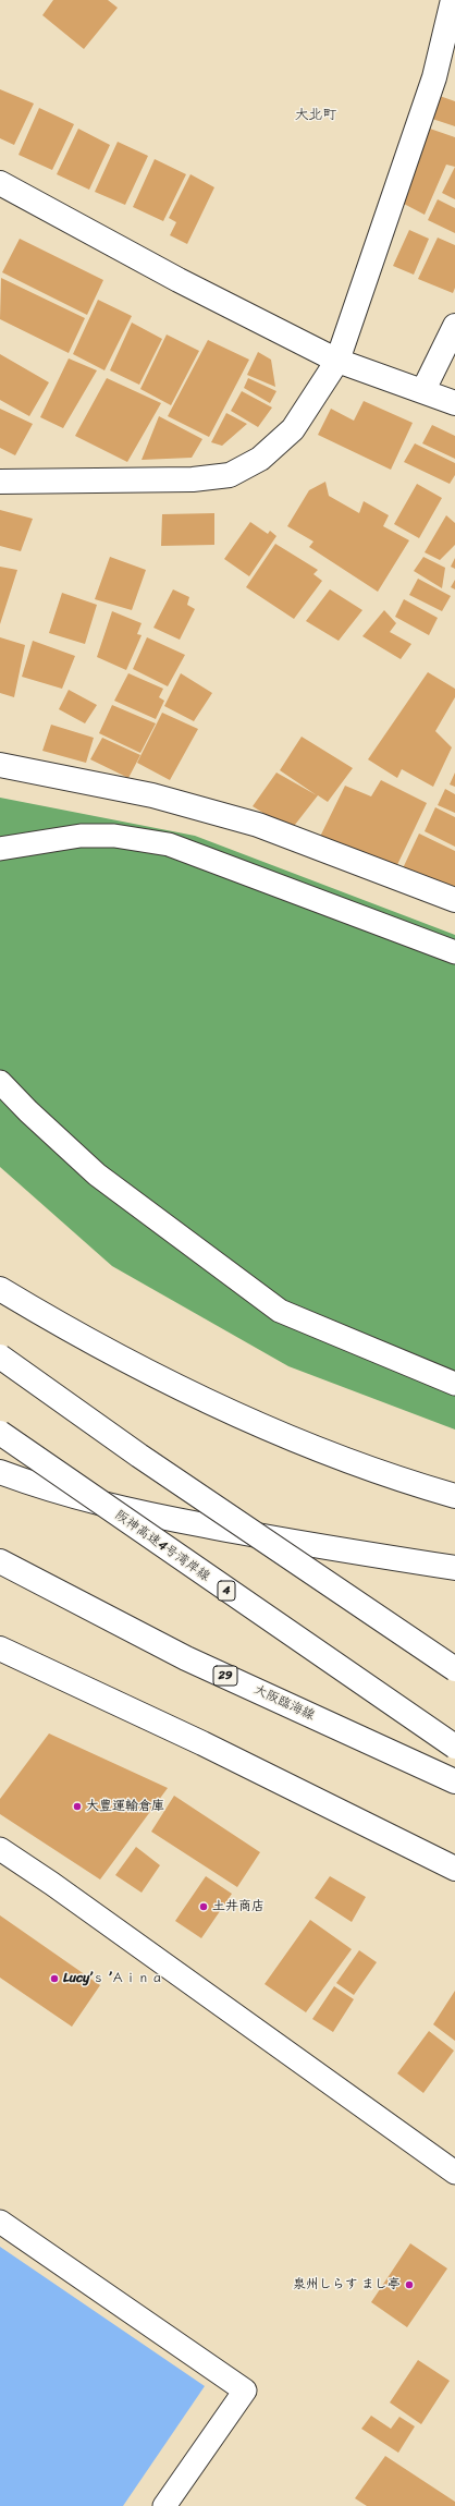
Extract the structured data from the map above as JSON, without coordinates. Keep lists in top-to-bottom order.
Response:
{
  "streets": {
    "main road": [
      "阪神高速4号湾岸線",
      "4",
      "29",
      "大阪臨海線"
    ]
  },
  "districts": ["大北町"],
  "places": [
    "大豊運輸倉庫",
    "土井商店",
    "Lucy’ｓ ’Ａｉｎａ",
    "泉州しらす まし亭"
  ]
}
